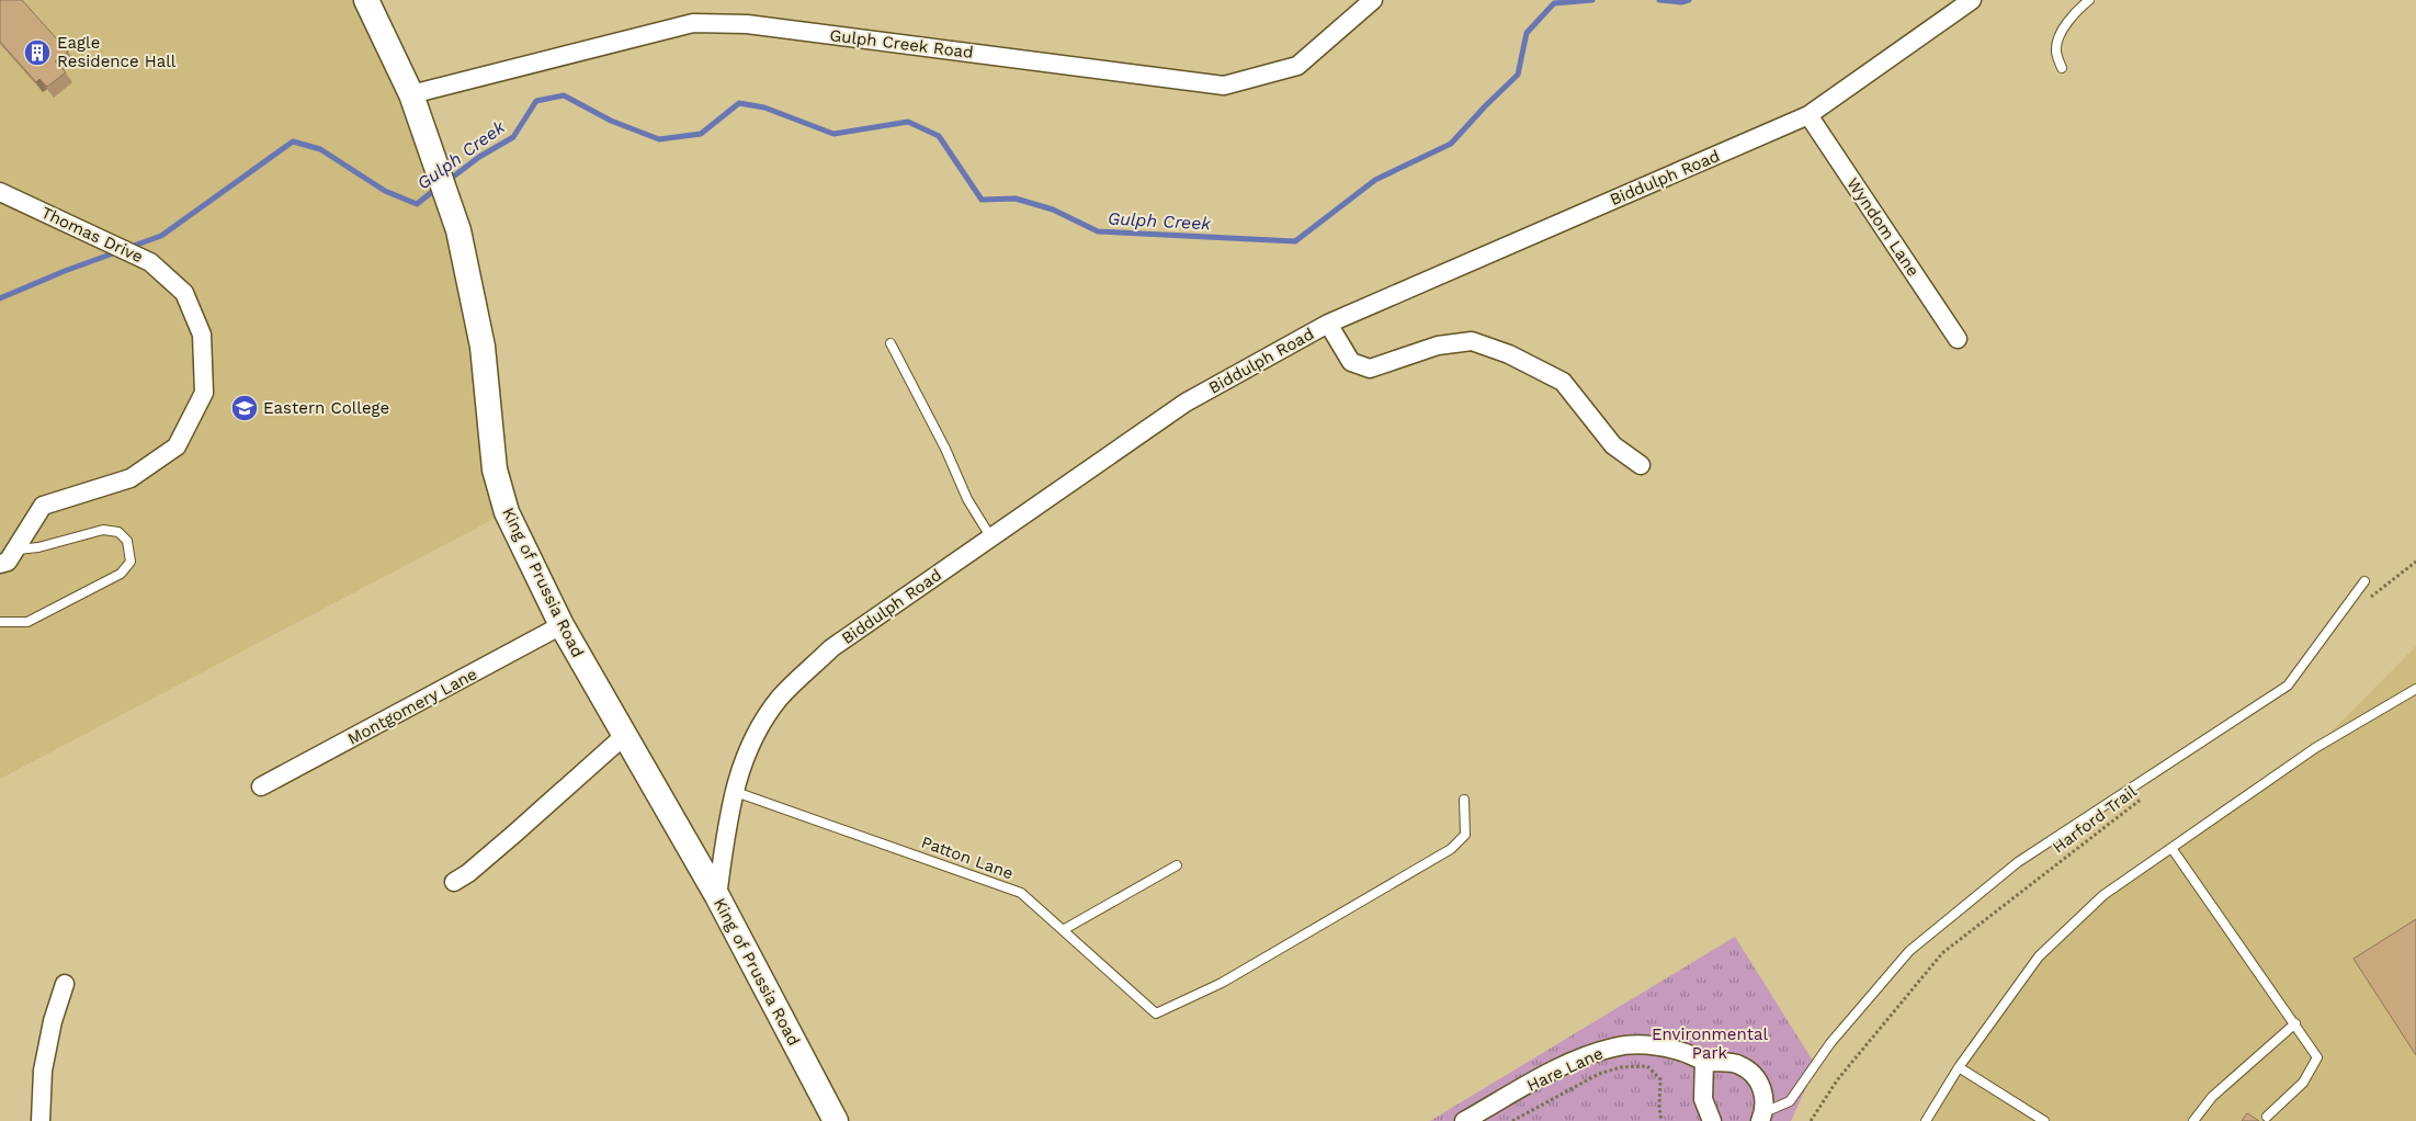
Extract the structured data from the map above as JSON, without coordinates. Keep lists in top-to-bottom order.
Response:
{
  "streets": {
    "street": [
      "Gulph Creek Road",
      "Biddulph Road",
      "Wyndom Lane",
      "Thomas Drive",
      "King of Prussia Road",
      "Montgomery Lane",
      "Hare Lane"
    ],
    "lane": ["Patton Lane"],
    "path": ["Harford Trail"]
  },
  "crossings": [
    ["Gulph Creek Road", "King of Prussia Road"],
    ["Biddulph Road", "Wyndom Lane"],
    ["Biddulph Road", "King of Prussia Road"],
    ["Biddulph Road", "Patton Lane"],
    ["King of Prussia Road", "Montgomery Lane"]
  ],
  "water": ["Gulph Creek"],
  "parks": ["Environmental Park"],
  "places": {
    "building": ["Eagle Residence Hall"],
    "school or university": ["Eastern College"]
  }
}
